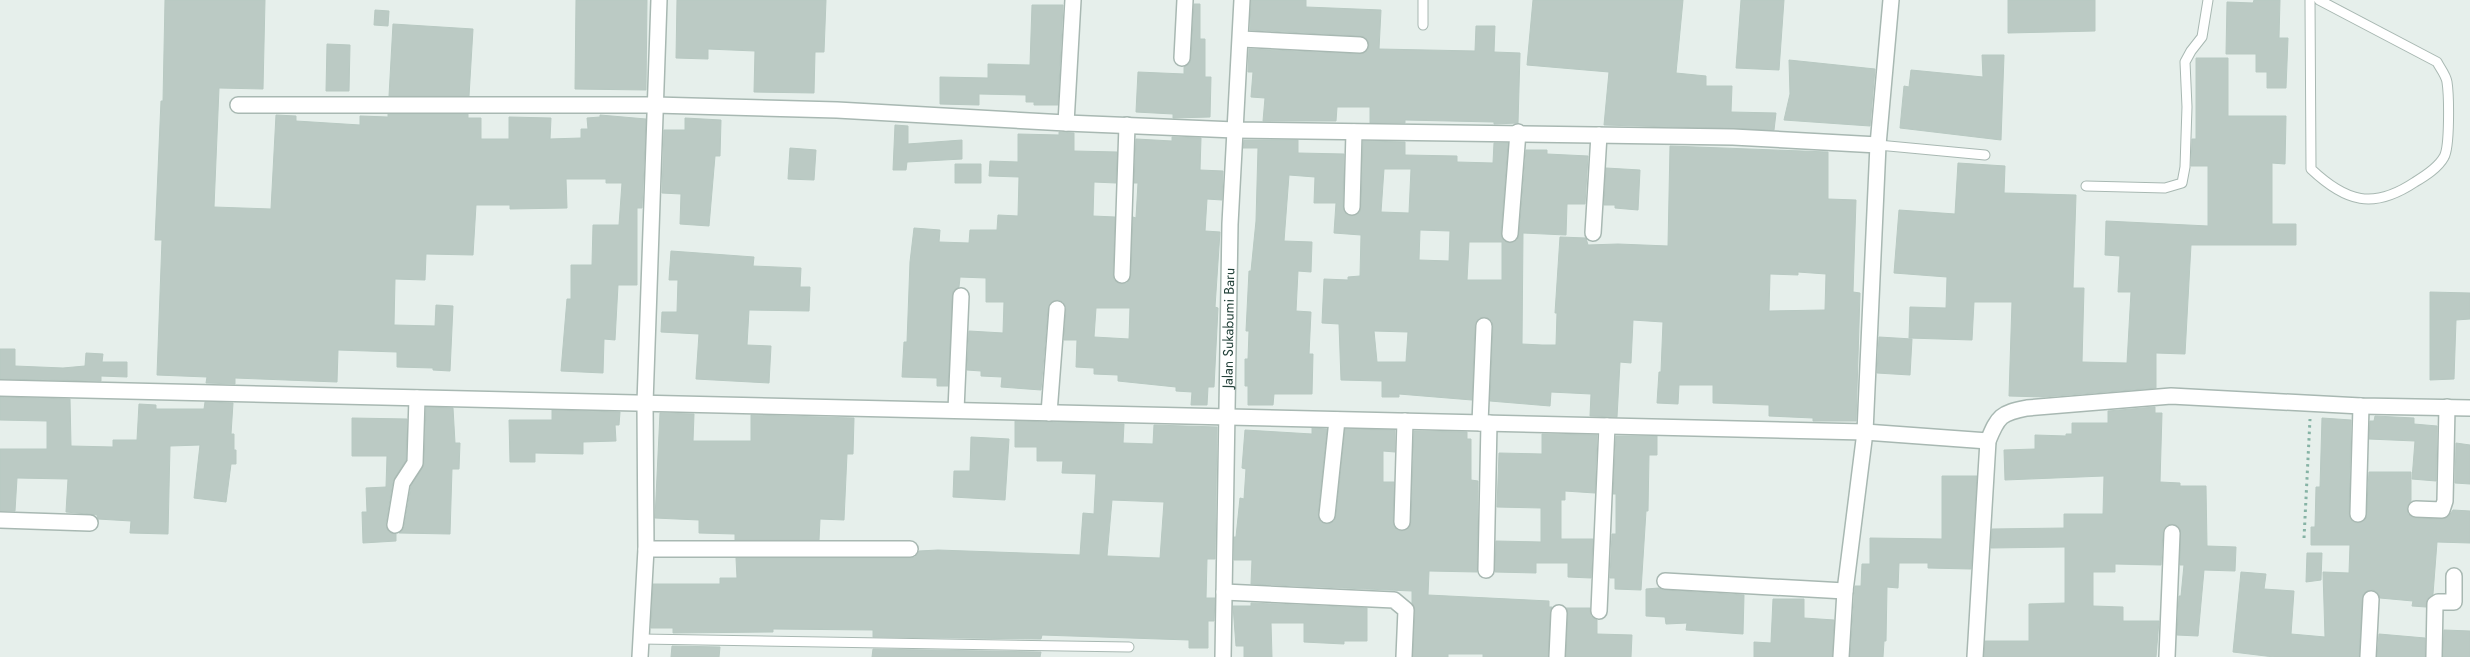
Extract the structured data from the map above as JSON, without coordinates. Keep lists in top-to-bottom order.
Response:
{
  "streets": {
    "street": ["Jalan Sukabumi Baru"]
  }
}
